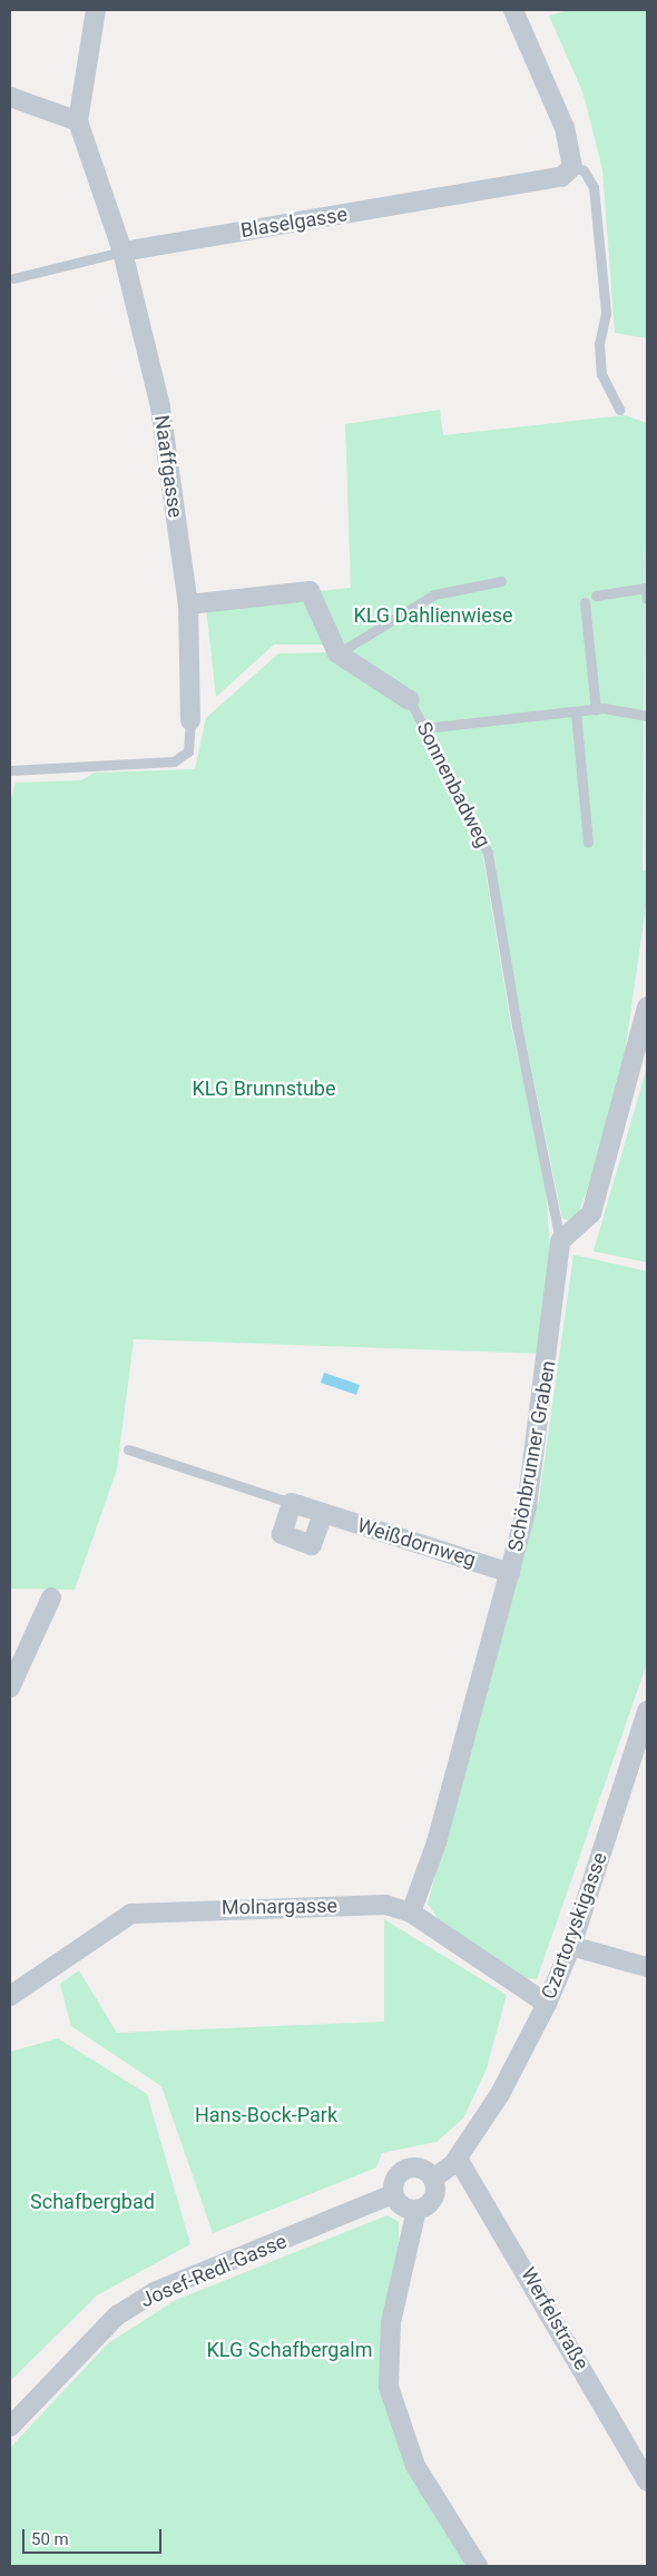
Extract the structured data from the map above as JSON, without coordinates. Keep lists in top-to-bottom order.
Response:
{
  "streets": {
    "street": [
      "Blaselgasse",
      "Naaffgasse",
      "Sonnenbadweg",
      "Schönbrunner Graben",
      "Weißdornweg",
      "Molnargasse",
      "Czartoryskigasse",
      "Josef-Redl-Gasse",
      "Werfelstraße"
    ]
  },
  "crossings": [
    ["Blaselgasse", "Naaffgasse"],
    ["Sonnenbadweg", "Schönbrunner Graben"],
    ["Schönbrunner Graben", "Weißdornweg"],
    ["Schönbrunner Graben", "Molnargasse"],
    ["Molnargasse", "Czartoryskigasse"],
    ["Czartoryskigasse", "Josef-Redl-Gasse"],
    ["Czartoryskigasse", "Werfelstraße"]
  ],
  "parks": [
    "KLG Dahlienwiese",
    "KLG Brunnstube",
    "Hans-Bock-Park",
    "Schafbergbad",
    "KLG Schafbergalm"
  ],
  "scale_bar": "50 m"
}
